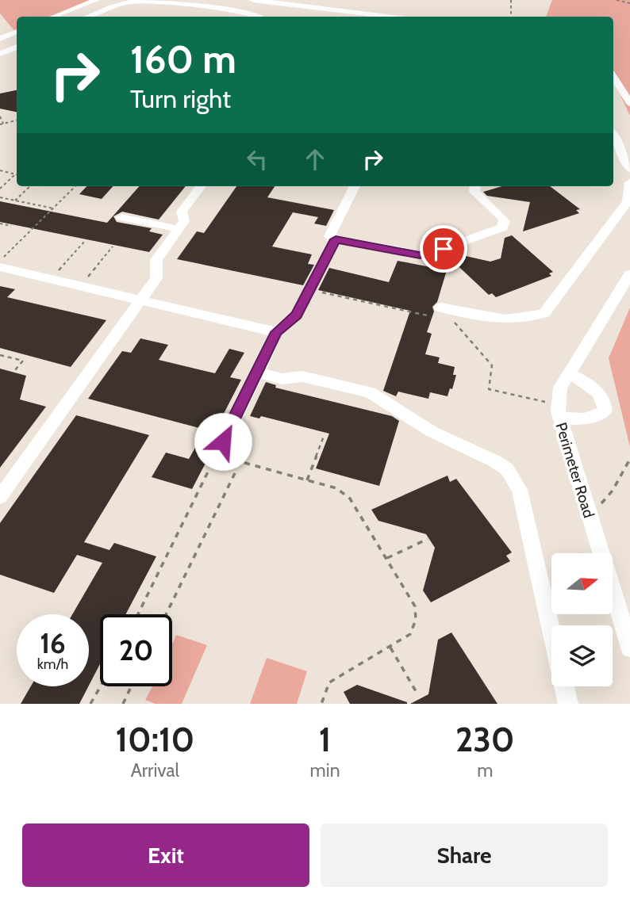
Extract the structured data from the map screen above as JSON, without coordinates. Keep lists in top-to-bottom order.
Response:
{
  "streets": {
    "street": ["Perimeter Road"]
  },
  "north": "right",
  "page": {
    "turn": ["160 m", "Turn right"],
    "speed": "16 km/h",
    "limit": "20",
    "eta": [
      "10:10",
      "Arrival",
      "1",
      "min",
      "230",
      "m"
    ],
    "buttons": ["Exit", "Share"]
  }
}
